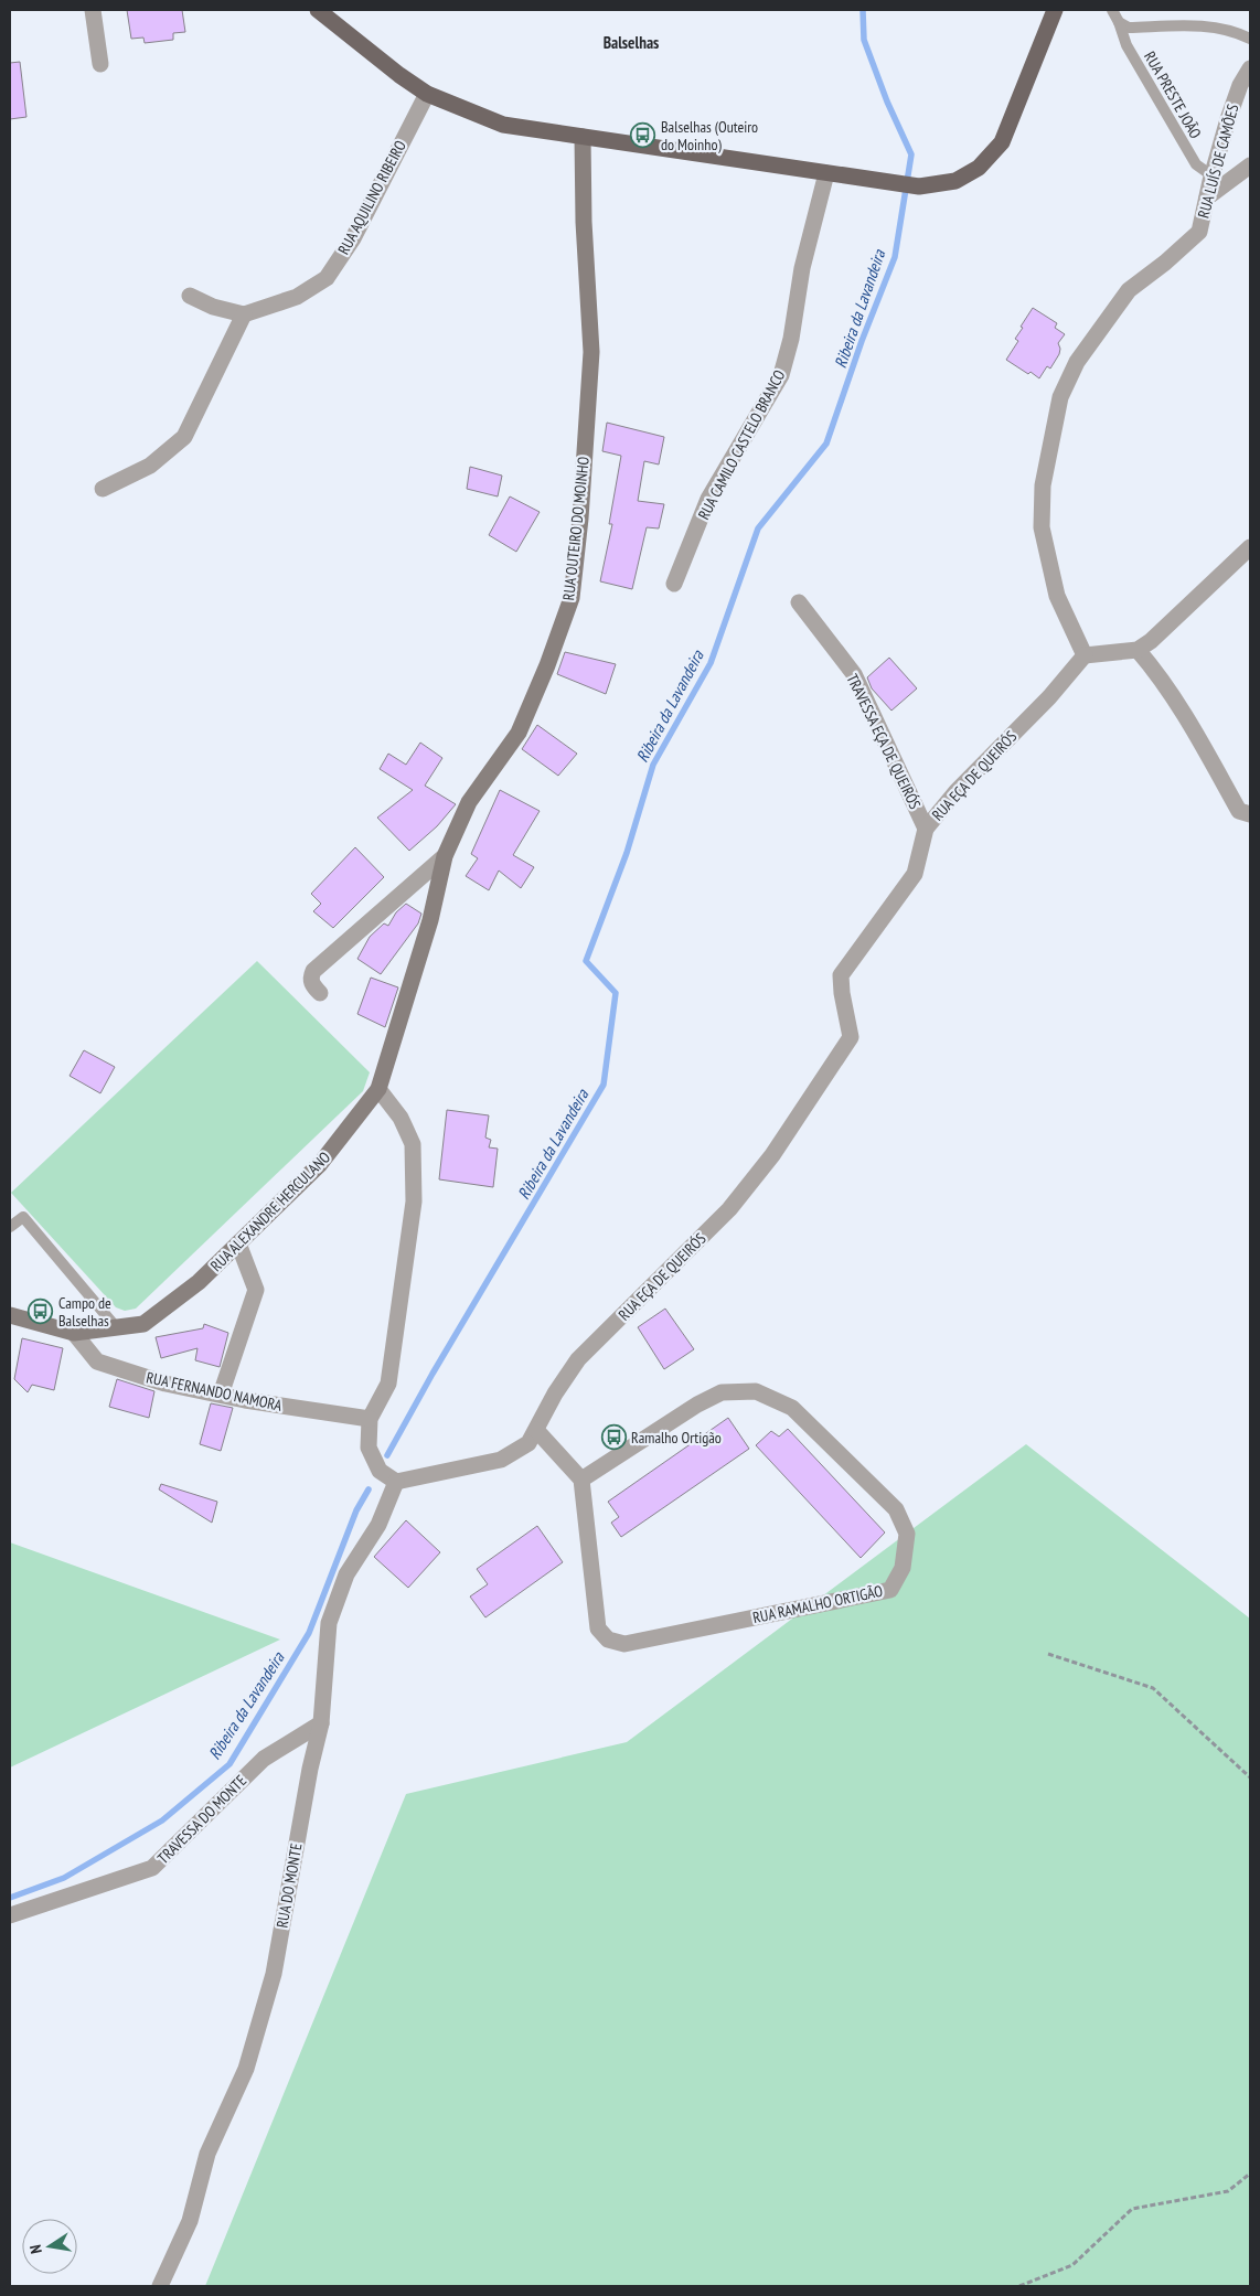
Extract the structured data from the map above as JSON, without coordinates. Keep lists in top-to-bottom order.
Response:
{
  "streets": {
    "street": [
      "RUA LUÍS DE CAMÕES",
      "RUA AQUILINO RIBEIRO",
      "RUA CAMILO CASTELO BRANCO",
      "RUA OUTEIRO DO MOINHO",
      "TRAVESSA EÇA DE QUEIRÓS",
      "RUA EÇA DE QUEIRÓS",
      "RUA ALEXANDRE HERCULANO",
      "RUA FERNANDO NAMORA",
      "RUA RAMALHO ORTIGÃO",
      "TRAVESSA DO MONTE",
      "RUA DO MONTE"
    ],
    "lane": ["RUA PRESTE JOÃO"]
  },
  "crossings": [
    ["RUA PRESTE JOÃO", "RUA LUÍS DE CAMÕES"],
    ["RUA LUÍS DE CAMÕES", "RUA EÇA DE QUEIRÓS"],
    ["RUA OUTEIRO DO MOINHO", "RUA ALEXANDRE HERCULANO"],
    ["TRAVESSA EÇA DE QUEIRÓS", "RUA EÇA DE QUEIRÓS"],
    ["RUA EÇA DE QUEIRÓS", "RUA DO MONTE"],
    ["RUA ALEXANDRE HERCULANO", "RUA FERNANDO NAMORA"],
    ["TRAVESSA DO MONTE", "RUA DO MONTE"]
  ],
  "districts": ["Balselhas"],
  "water": ["Ribeira da Lavandeira"],
  "places": {
    "bus stop": ["Balselhas (Outeiro do Moinho)", "Campo de Balselhas", "Ramalho Ortigão"]
  },
  "north": "left"
}
